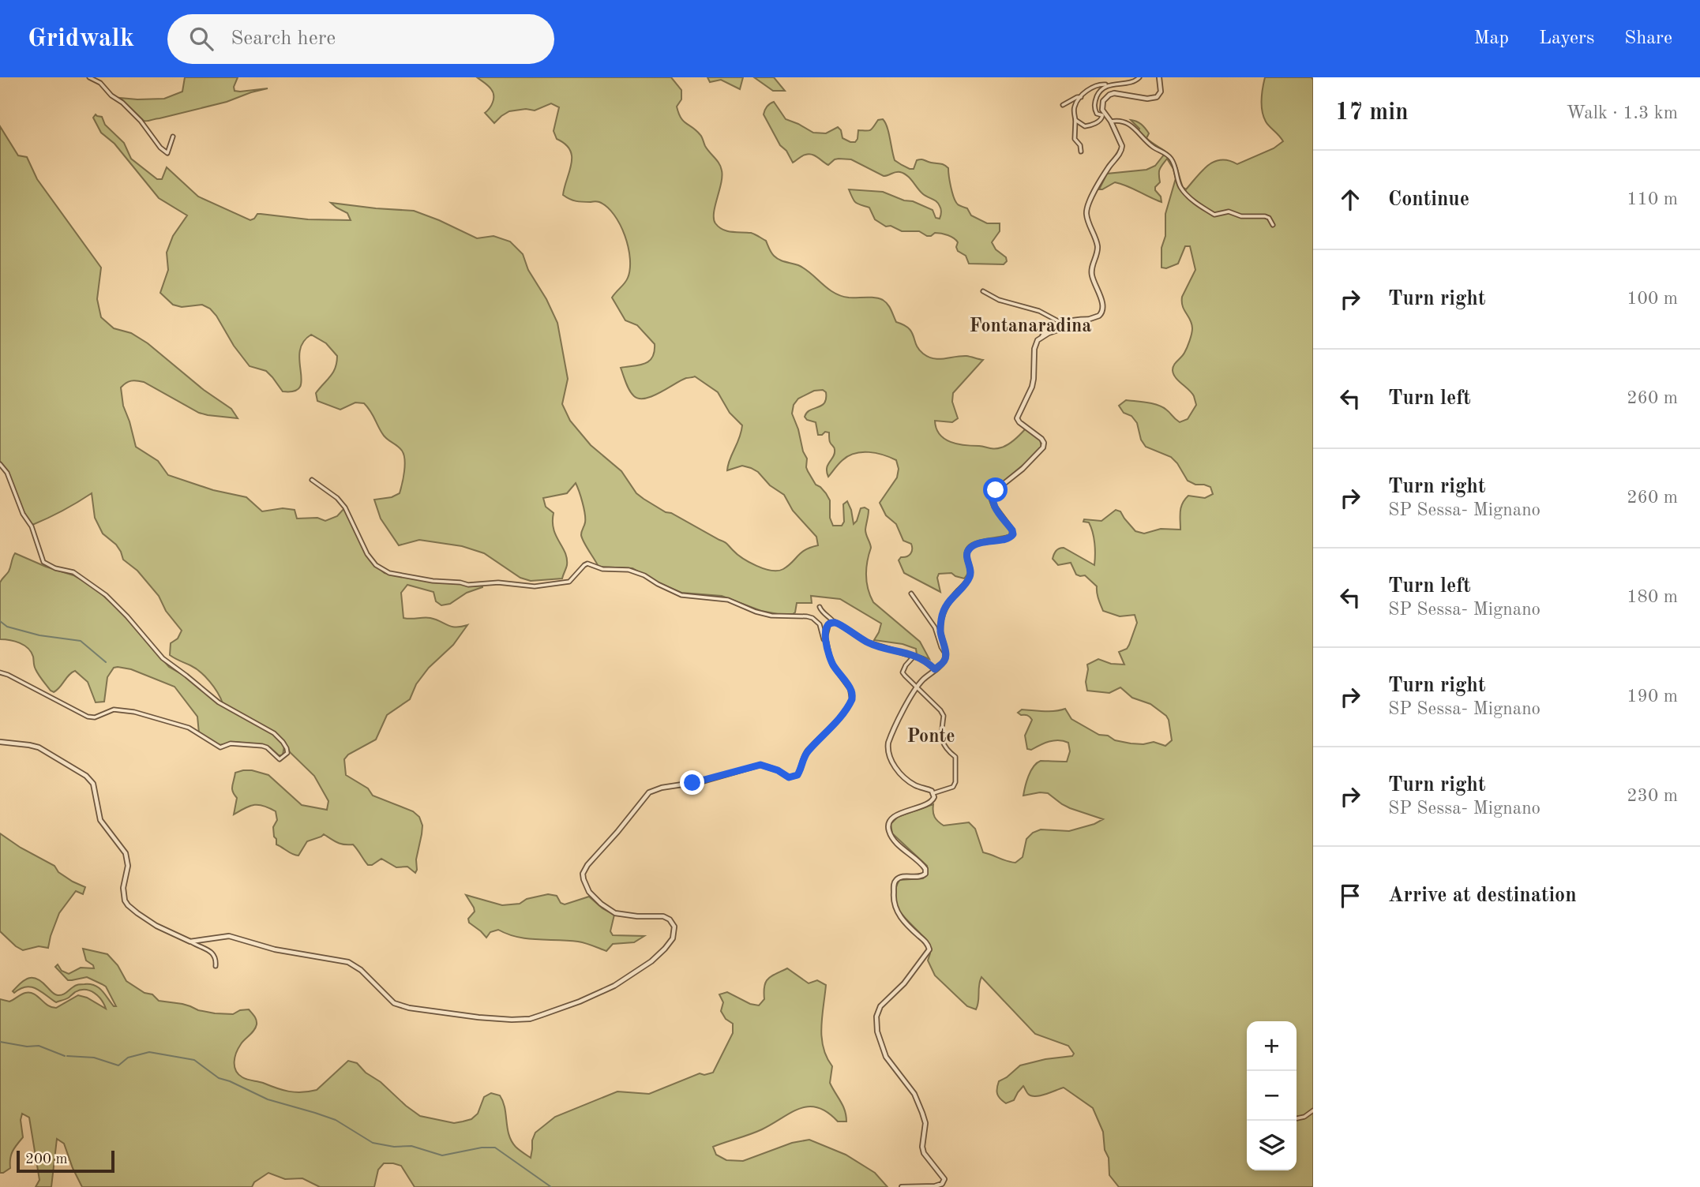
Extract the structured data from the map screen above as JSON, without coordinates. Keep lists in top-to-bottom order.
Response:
{
  "districts": ["Fontanaradina", "Ponte"],
  "scale_bar": "200 m",
  "page": {
    "header": "Gridwalk",
    "search": "Search here",
    "nav": ["Map", "Layers", "Share"],
    "heading": ["17 min", "Walk · 1.3 km"],
    "list": [
      ["Continue", "110 m"],
      ["Turn right", "100 m"],
      ["Turn left", "260 m"],
      ["Turn right", "SP Sessa- Mignano", "260 m"],
      ["Turn left", "SP Sessa- Mignano", "180 m"],
      ["Turn right", "SP Sessa- Mignano", "190 m"],
      ["Turn right", "SP Sessa- Mignano", "230 m"],
      "Arrive at destination"
    ],
    "map_buttons": ["+", "−"],
    "scale": "200 m"
  }
}
